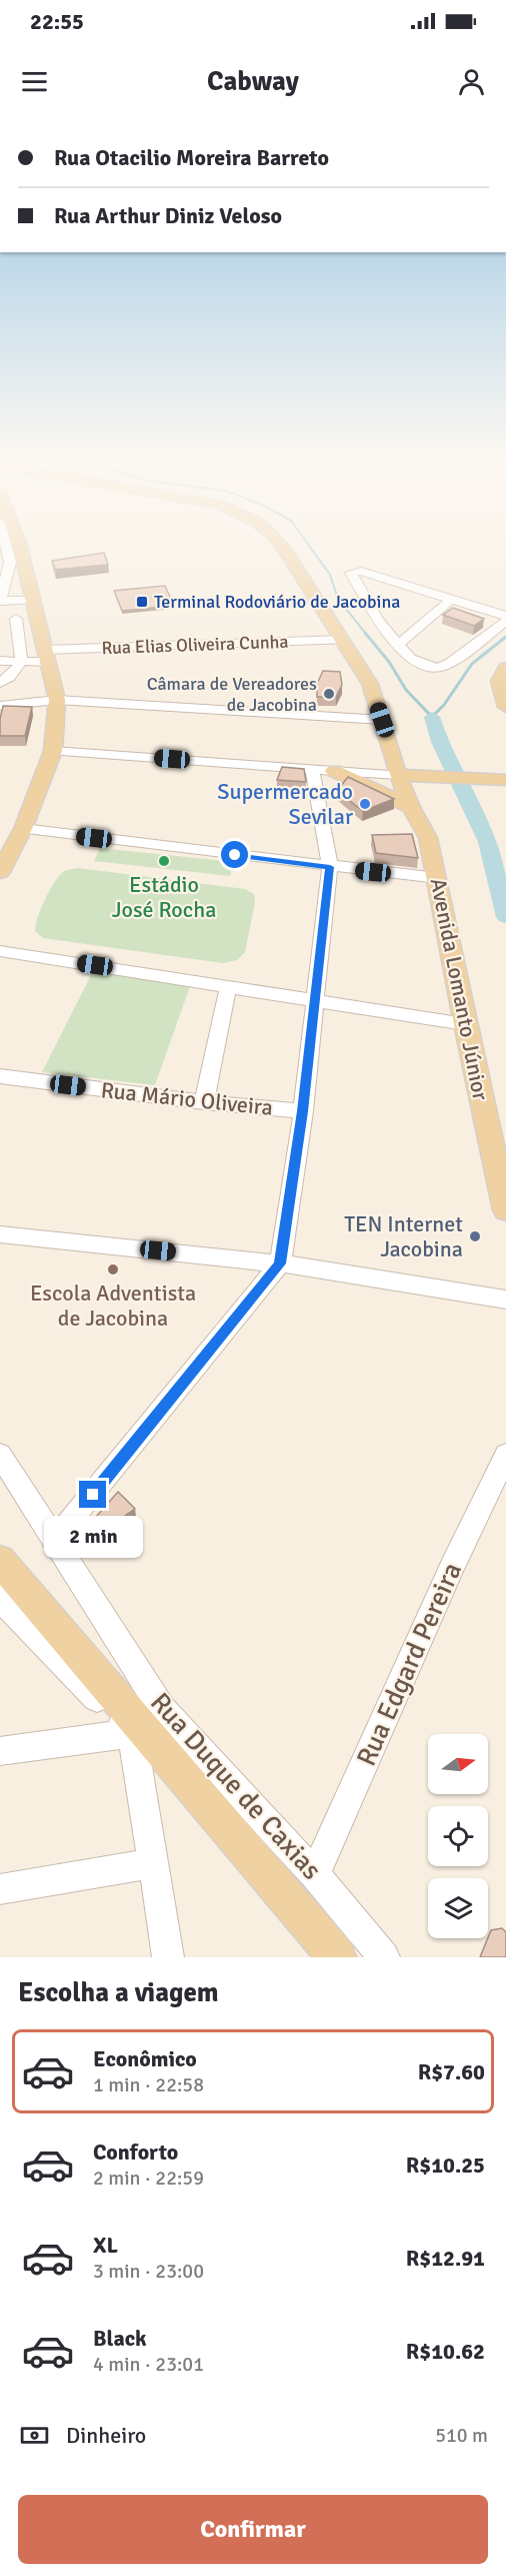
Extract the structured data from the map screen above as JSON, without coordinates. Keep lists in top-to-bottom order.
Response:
{
  "streets": {
    "main road": ["Avenida Lomanto Júnior", "Rua Duque de Caxias"],
    "street": ["Rua Elias Oliveira Cunha", "Rua Mário Oliveira", "Rua Edgard Pereira"]
  },
  "crossings": [
    ["Rua Elias Oliveira Cunha", "Avenida Lomanto Júnior"],
    ["Rua Edgard Pereira", "Rua Duque de Caxias"]
  ],
  "places": {
    "transit": ["Terminal Rodoviário de Jacobina"],
    "other": [
      "Câmara de Vereadores de Jacobina",
      "Supermercado Sevilar",
      "Estádio José Rocha",
      "TEN Internet Jacobina",
      "Escola Adventista de Jacobina"
    ]
  },
  "north": "right",
  "page": {
    "status": "22:55",
    "header": "Cabway",
    "banner": ["Rua Otacilio Moreira Barreto", "Rua Arthur Diniz Veloso"],
    "bubble": "2 min",
    "heading": "Escolha a viagem",
    "list": [
      {
        "name": "Econômico",
        "note": "1 min · 22:58",
        "value": "R$7.60"
      },
      {
        "name": "Conforto",
        "note": "2 min · 22:59",
        "value": "R$10.25"
      },
      {
        "name": "XL",
        "note": "3 min · 23:00",
        "value": "R$12.91"
      },
      {
        "name": "Black",
        "note": "4 min · 23:01",
        "value": "R$10.62"
      }
    ],
    "pay": ["Dinheiro", "510 m"],
    "buttons": "Confirmar"
  }
}
